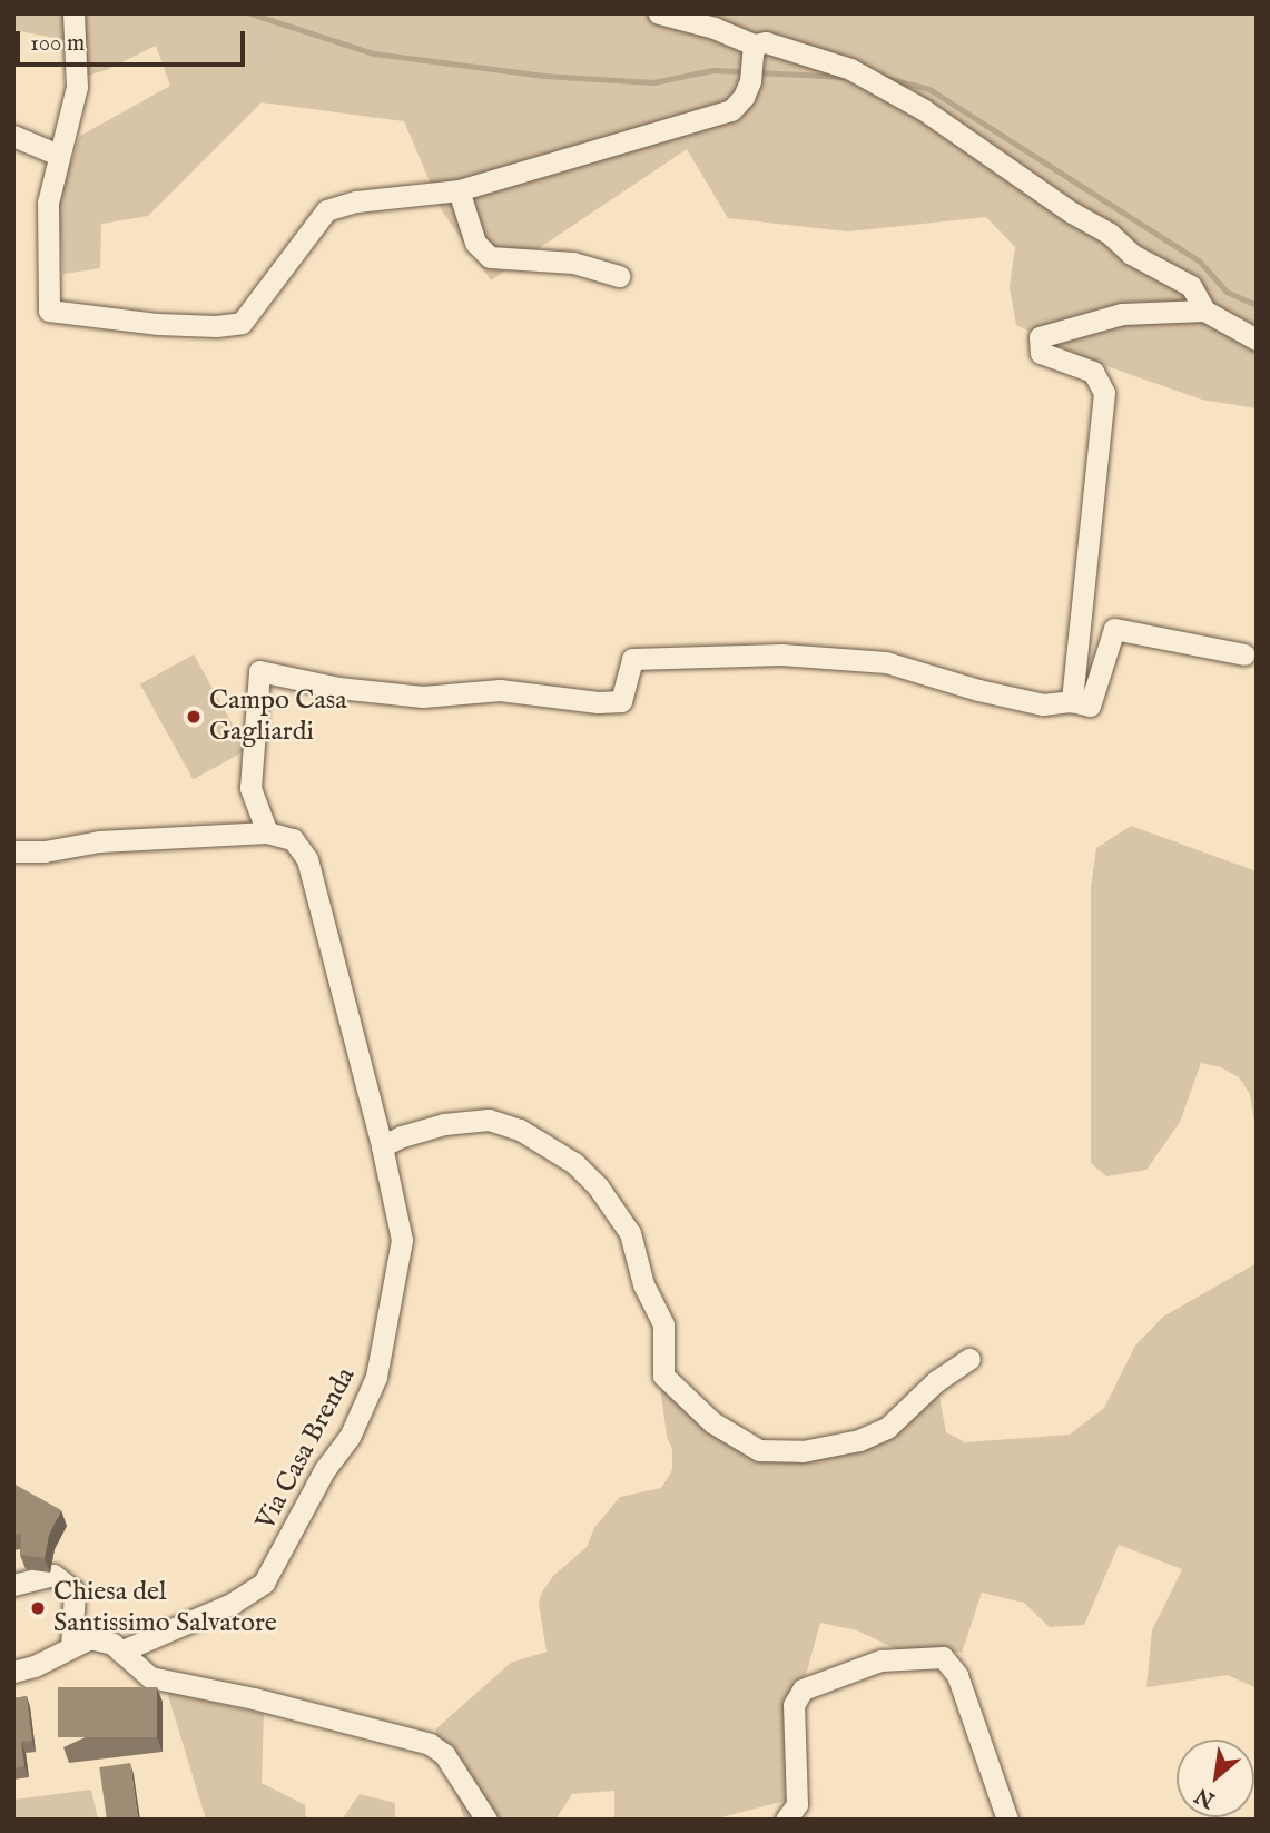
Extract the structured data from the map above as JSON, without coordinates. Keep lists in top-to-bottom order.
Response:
{
  "streets": {
    "street": ["Via Casa Brenda"]
  },
  "places": ["Campo Casa Gagliardi", "Chiesa del Santissimo Salvatore"],
  "scale_bar": "100 m",
  "north": "bottom left"
}
